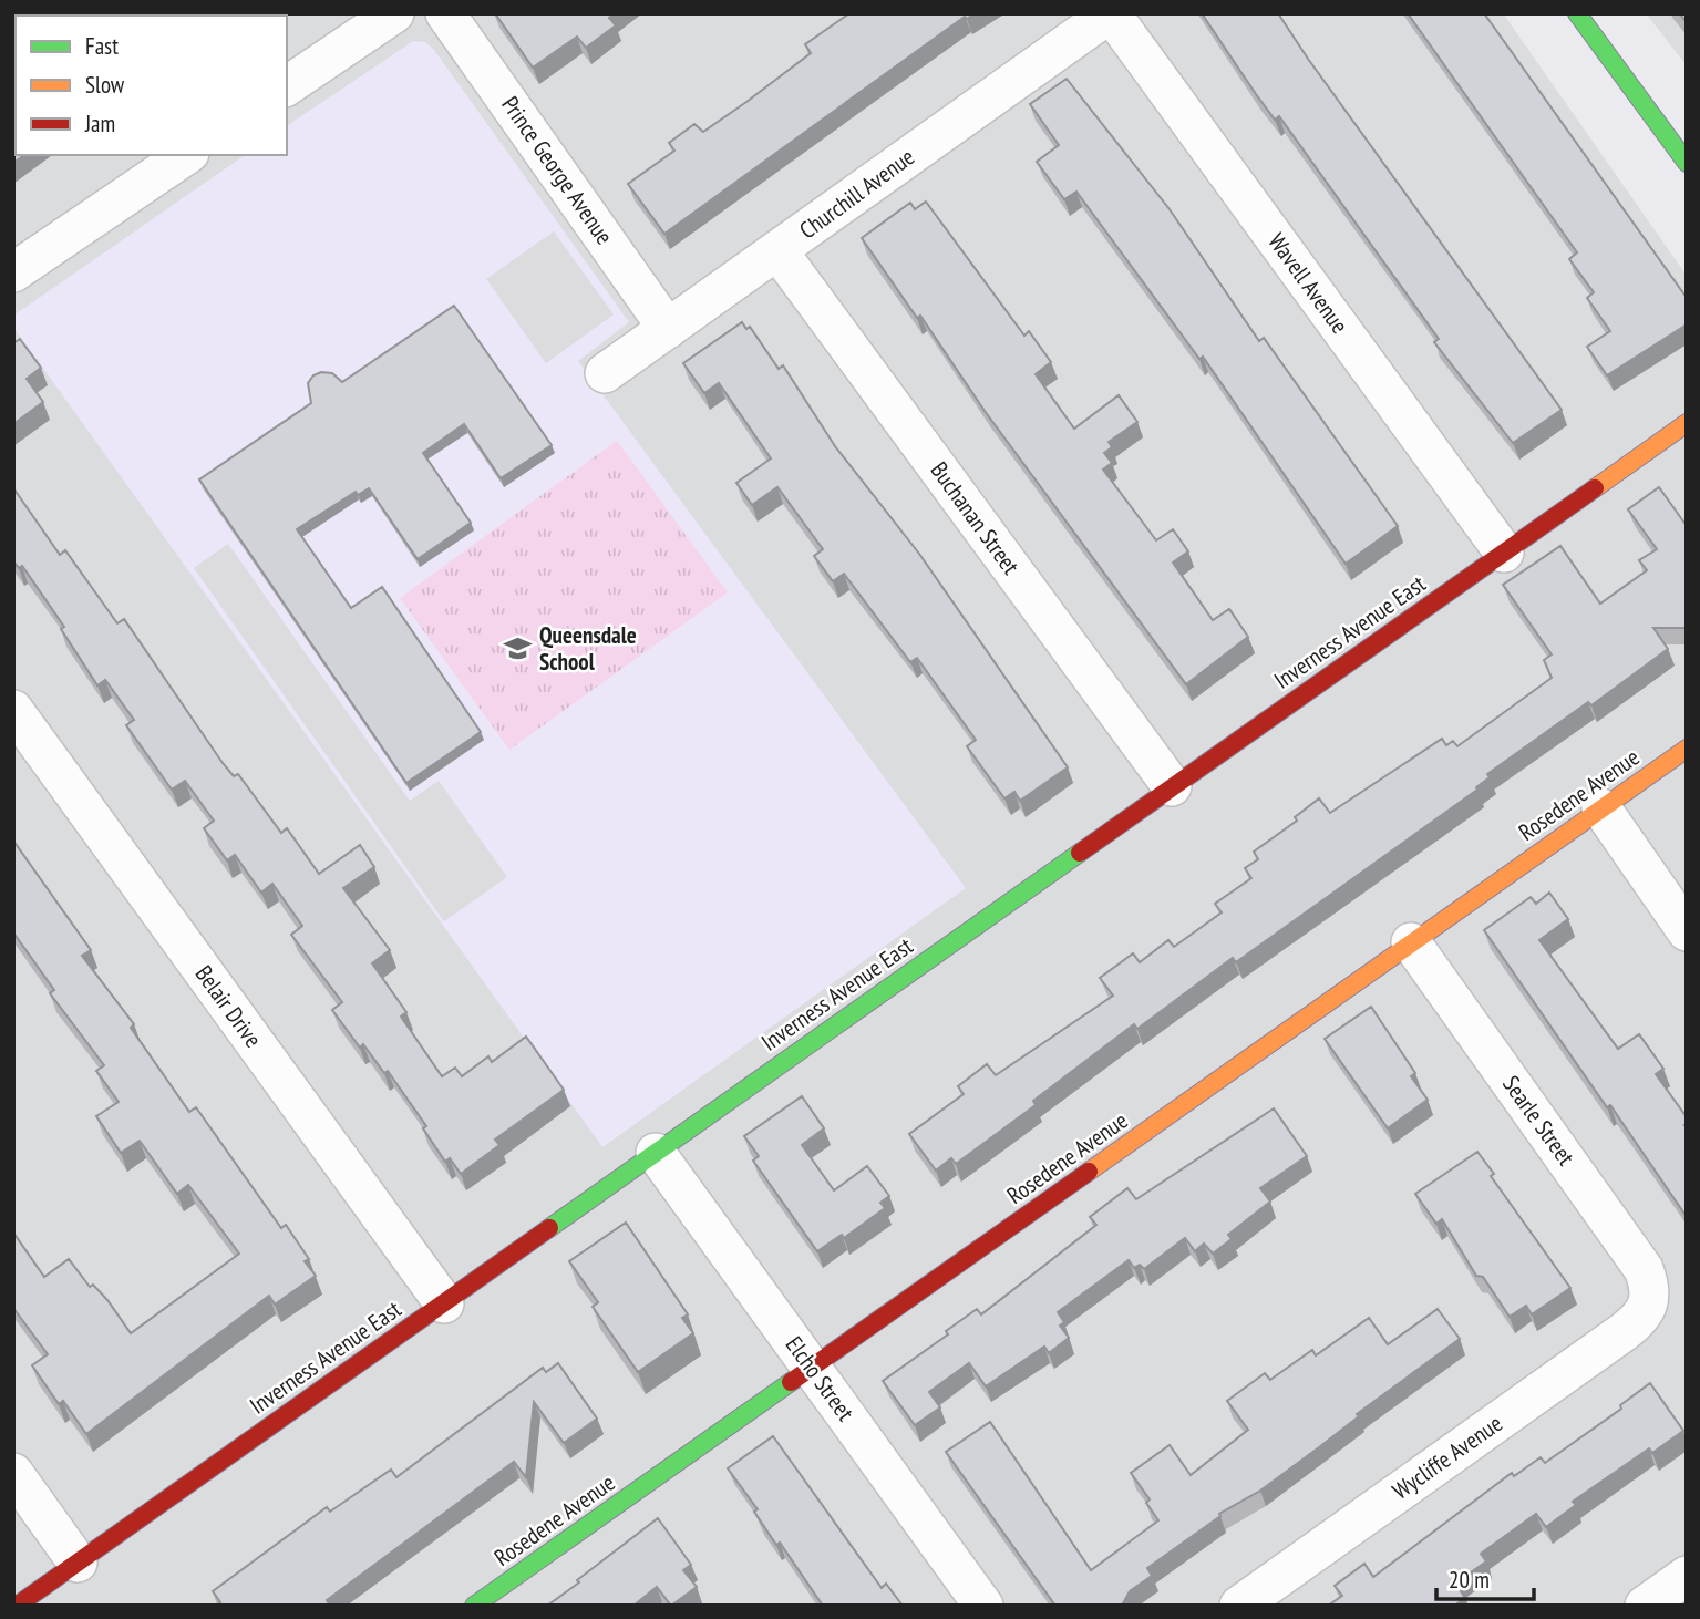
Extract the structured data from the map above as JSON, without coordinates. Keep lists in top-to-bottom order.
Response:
{
  "streets": {
    "street": [
      "Prince George Avenue",
      "Churchill Avenue",
      "Wavell Avenue",
      "Buchanan Street",
      "Inverness Avenue East",
      "Rosedene Avenue",
      "Belair Drive",
      "Searle Street",
      "Elcho Street",
      "Wycliffe Avenue"
    ]
  },
  "crossings": [
    ["Prince George Avenue", "Churchill Avenue"],
    ["Churchill Avenue", "Wavell Avenue"],
    ["Churchill Avenue", "Buchanan Street"],
    ["Wavell Avenue", "Inverness Avenue East"],
    ["Buchanan Street", "Inverness Avenue East"],
    ["Inverness Avenue East", "Belair Drive"],
    ["Inverness Avenue East", "Elcho Street"],
    ["Rosedene Avenue", "Searle Street"],
    ["Rosedene Avenue", "Elcho Street"],
    ["Searle Street", "Wycliffe Avenue"]
  ],
  "places": {
    "school or university": ["Queensdale School"]
  },
  "legend": ["Fast", "Slow", "Jam"],
  "scale_bar": "20 m"
}
